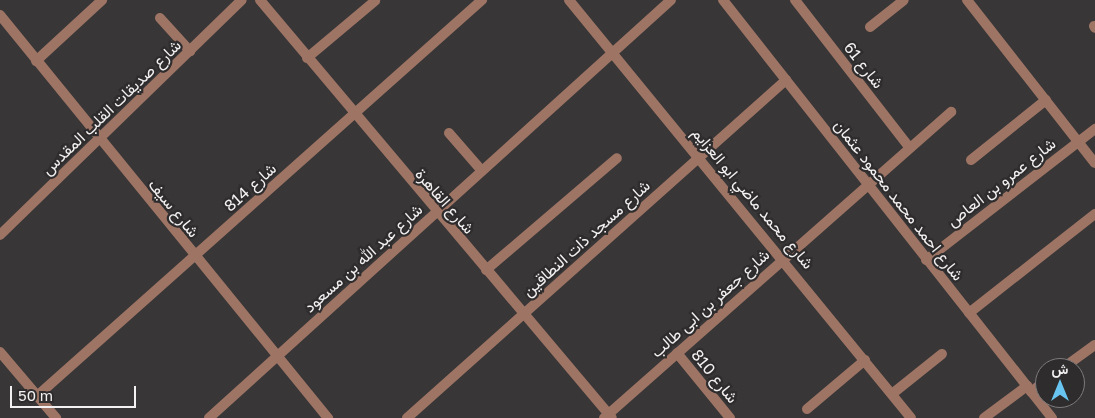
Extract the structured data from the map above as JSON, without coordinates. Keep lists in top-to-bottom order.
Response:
{
  "streets": {
    "street": [
      "شارع 61",
      "شارع صديقات القلب المقدس",
      "شارع عمرو بن العاص",
      "شارع 814",
      "شارع محمد ماضي ابو العزايم",
      "شارع احمد محمد محمود عثمان",
      "شارع القاهرة",
      "شارع سيف",
      "شارع مسجد ذات النطاقين",
      "شارع عبد الله بن مسعود",
      "شارع جعفر بن ابى طالب",
      "شارع 810"
    ]
  },
  "crossings": [
    ["شارع 61", "شارع جعفر بن ابى طالب"],
    ["شارع صديقات القلب المقدس", "شارع سيف"],
    ["شارع عمرو بن العاص", "شارع احمد محمد محمود عثمان"],
    ["شارع 814", "شارع القاهرة"],
    ["شارع 814", "شارع سيف"],
    ["شارع محمد ماضي ابو العزايم", "شارع مسجد ذات النطاقين"],
    ["شارع محمد ماضي ابو العزايم", "شارع عبد الله بن مسعود"],
    ["شارع محمد ماضي ابو العزايم", "شارع جعفر بن ابى طالب"],
    ["شارع احمد محمد محمود عثمان", "شارع مسجد ذات النطاقين"],
    ["شارع احمد محمد محمود عثمان", "شارع جعفر بن ابى طالب"],
    ["شارع القاهرة", "شارع مسجد ذات النطاقين"],
    ["شارع القاهرة", "شارع عبد الله بن مسعود"],
    ["شارع القاهرة", "شارع جعفر بن ابى طالب"],
    ["شارع سيف", "شارع عبد الله بن مسعود"],
    ["شارع جعفر بن ابى طالب", "شارع 810"]
  ],
  "scale_bar": "50 m",
  "north": "top"
}
